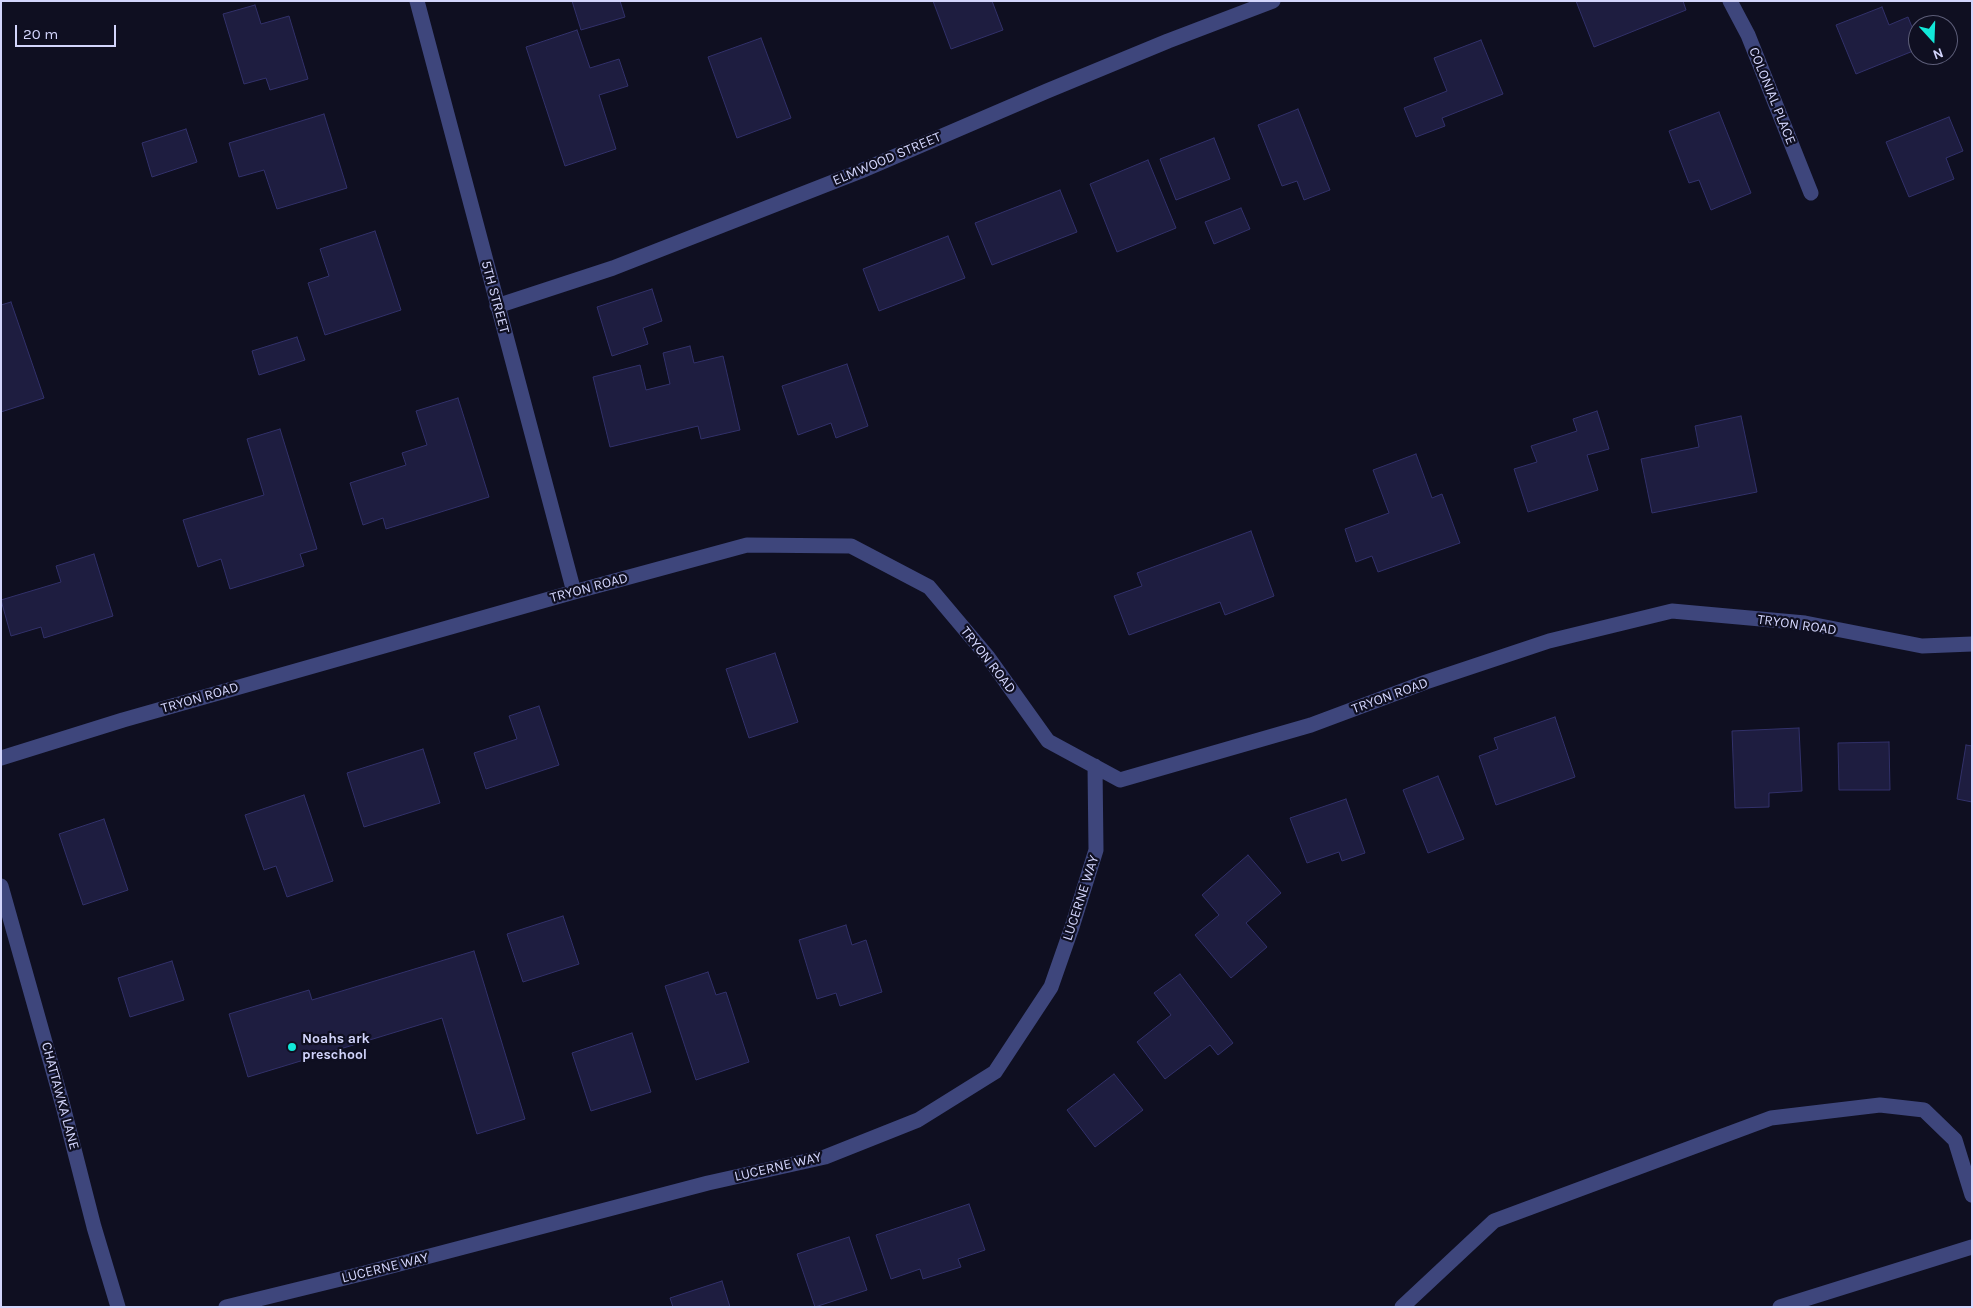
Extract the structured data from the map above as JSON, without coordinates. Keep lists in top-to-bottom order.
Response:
{
  "streets": {
    "street": [
      "COLONIAL PLACE",
      "ELMWOOD STREET",
      "5TH STREET",
      "TRYON ROAD",
      "LUCERNE WAY",
      "CHATTAWKA LANE"
    ]
  },
  "crossings": [
    ["ELMWOOD STREET", "5TH STREET"],
    ["5TH STREET", "TRYON ROAD"],
    ["TRYON ROAD", "LUCERNE WAY"]
  ],
  "places": ["Noahs ark preschool"],
  "scale_bar": "20 m",
  "north": "bottom"
}
